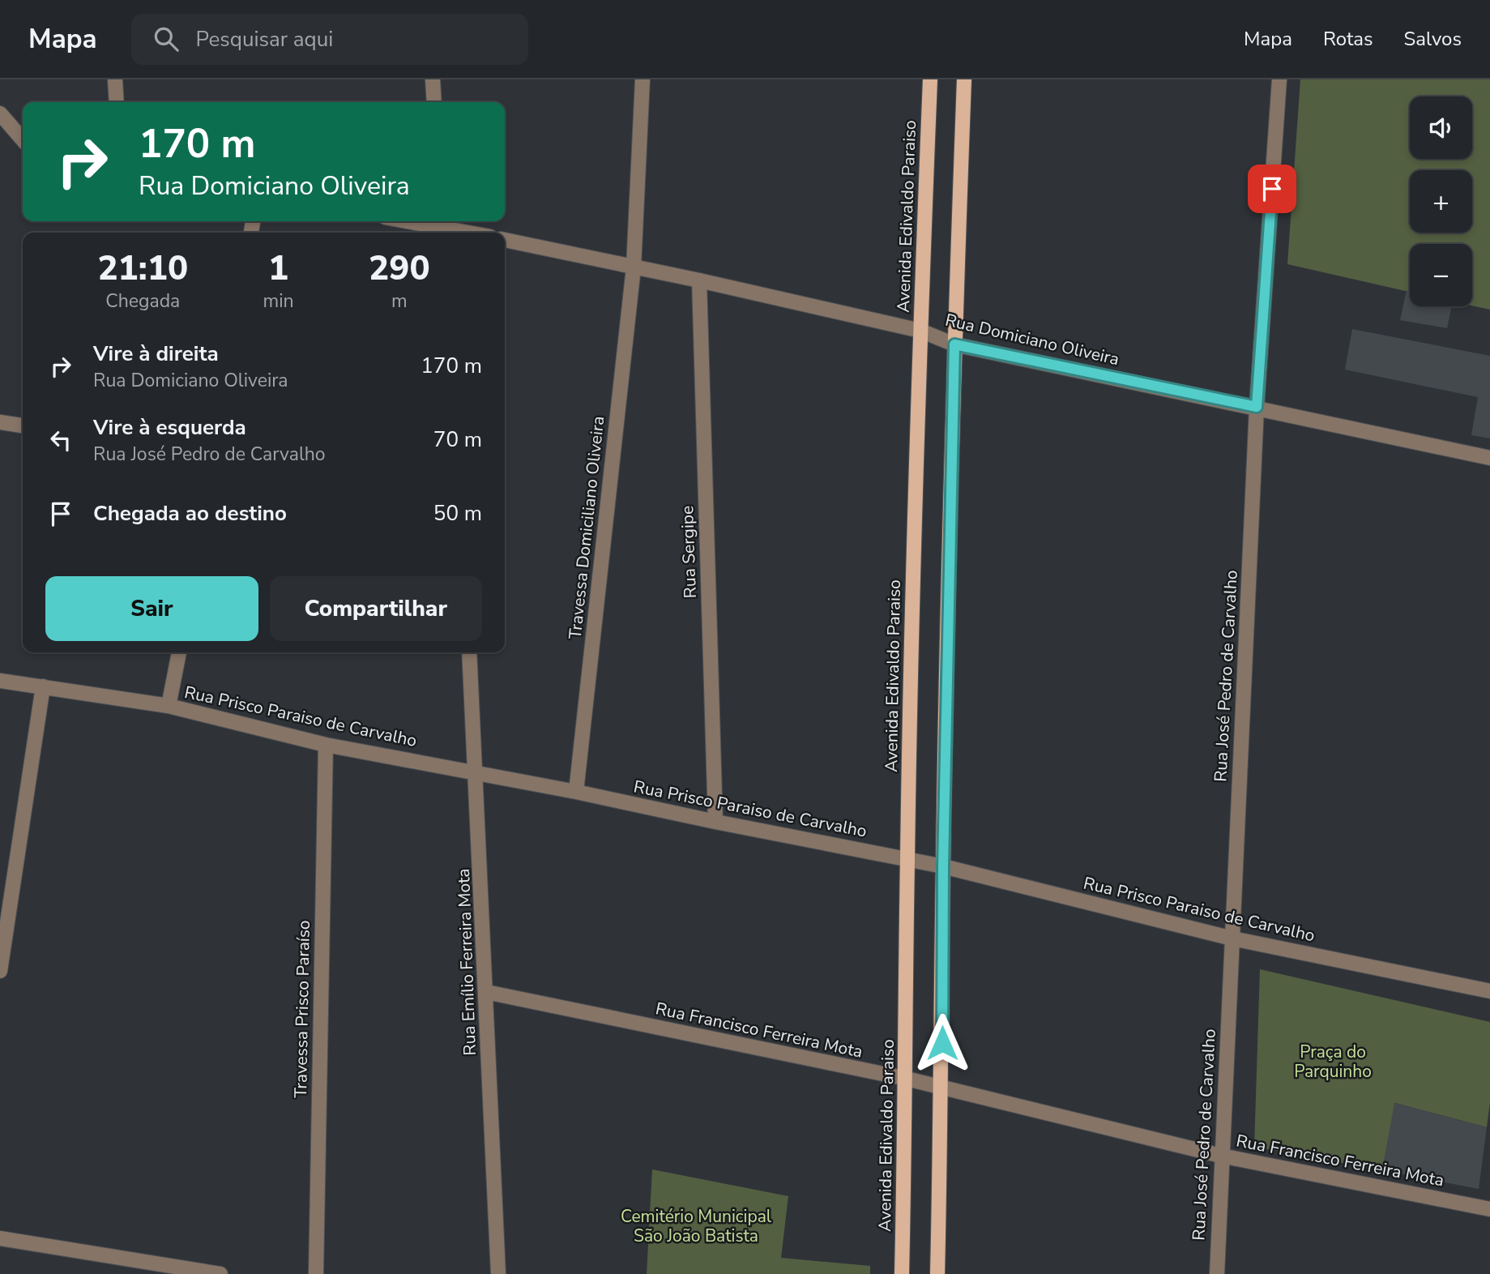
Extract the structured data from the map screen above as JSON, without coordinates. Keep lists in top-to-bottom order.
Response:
{
  "streets": {
    "main road": ["Avenida Edivaldo Paraiso"],
    "street": [
      "Rua Domiciano Oliveira",
      "Travessa Domiciliano Oliveira",
      "Rua Sergipe",
      "Rua José Pedro de Carvalho",
      "Rua Prisco Paraiso de Carvalho",
      "Rua Emílio Ferreira Mota",
      "Travessa Prisco Paraíso",
      "Rua Francisco Ferreira Mota"
    ]
  },
  "crossings": [
    ["Avenida Edivaldo Paraiso", "Rua Domiciano Oliveira"],
    ["Avenida Edivaldo Paraiso", "Rua Prisco Paraiso de Carvalho"],
    ["Avenida Edivaldo Paraiso", "Rua Francisco Ferreira Mota"],
    ["Rua Domiciano Oliveira", "Travessa Domiciliano Oliveira"],
    ["Rua Domiciano Oliveira", "Rua Sergipe"],
    ["Rua Domiciano Oliveira", "Rua José Pedro de Carvalho"],
    ["Travessa Domiciliano Oliveira", "Rua Prisco Paraiso de Carvalho"],
    ["Rua Sergipe", "Rua Prisco Paraiso de Carvalho"],
    ["Rua José Pedro de Carvalho", "Rua Prisco Paraiso de Carvalho"],
    ["Rua José Pedro de Carvalho", "Rua Francisco Ferreira Mota"],
    ["Rua Prisco Paraiso de Carvalho", "Rua Emílio Ferreira Mota"],
    ["Rua Prisco Paraiso de Carvalho", "Travessa Prisco Paraíso"],
    ["Rua Emílio Ferreira Mota", "Rua Francisco Ferreira Mota"]
  ],
  "parks": ["Praça do Parquinho", "Cemitério Municipal São João Batista"],
  "page": {
    "header": "Mapa",
    "search": "Pesquisar aqui",
    "nav": ["Mapa", "Rotas", "Salvos"],
    "map_buttons": ["+", "−"],
    "turn": ["170 m", "Rua Domiciano Oliveira"],
    "eta": [
      "21:10",
      "Chegada",
      "1",
      "min",
      "290",
      "m"
    ],
    "list": [
      {
        "name": "Vire à direita",
        "note": "Rua Domiciano Oliveira",
        "value": "170 m"
      },
      {
        "name": "Vire à esquerda",
        "note": "Rua José Pedro de Carvalho",
        "value": "70 m"
      },
      {
        "name": "Chegada ao destino",
        "value": "50 m"
      }
    ],
    "buttons": ["Sair", "Compartilhar"]
  }
}
